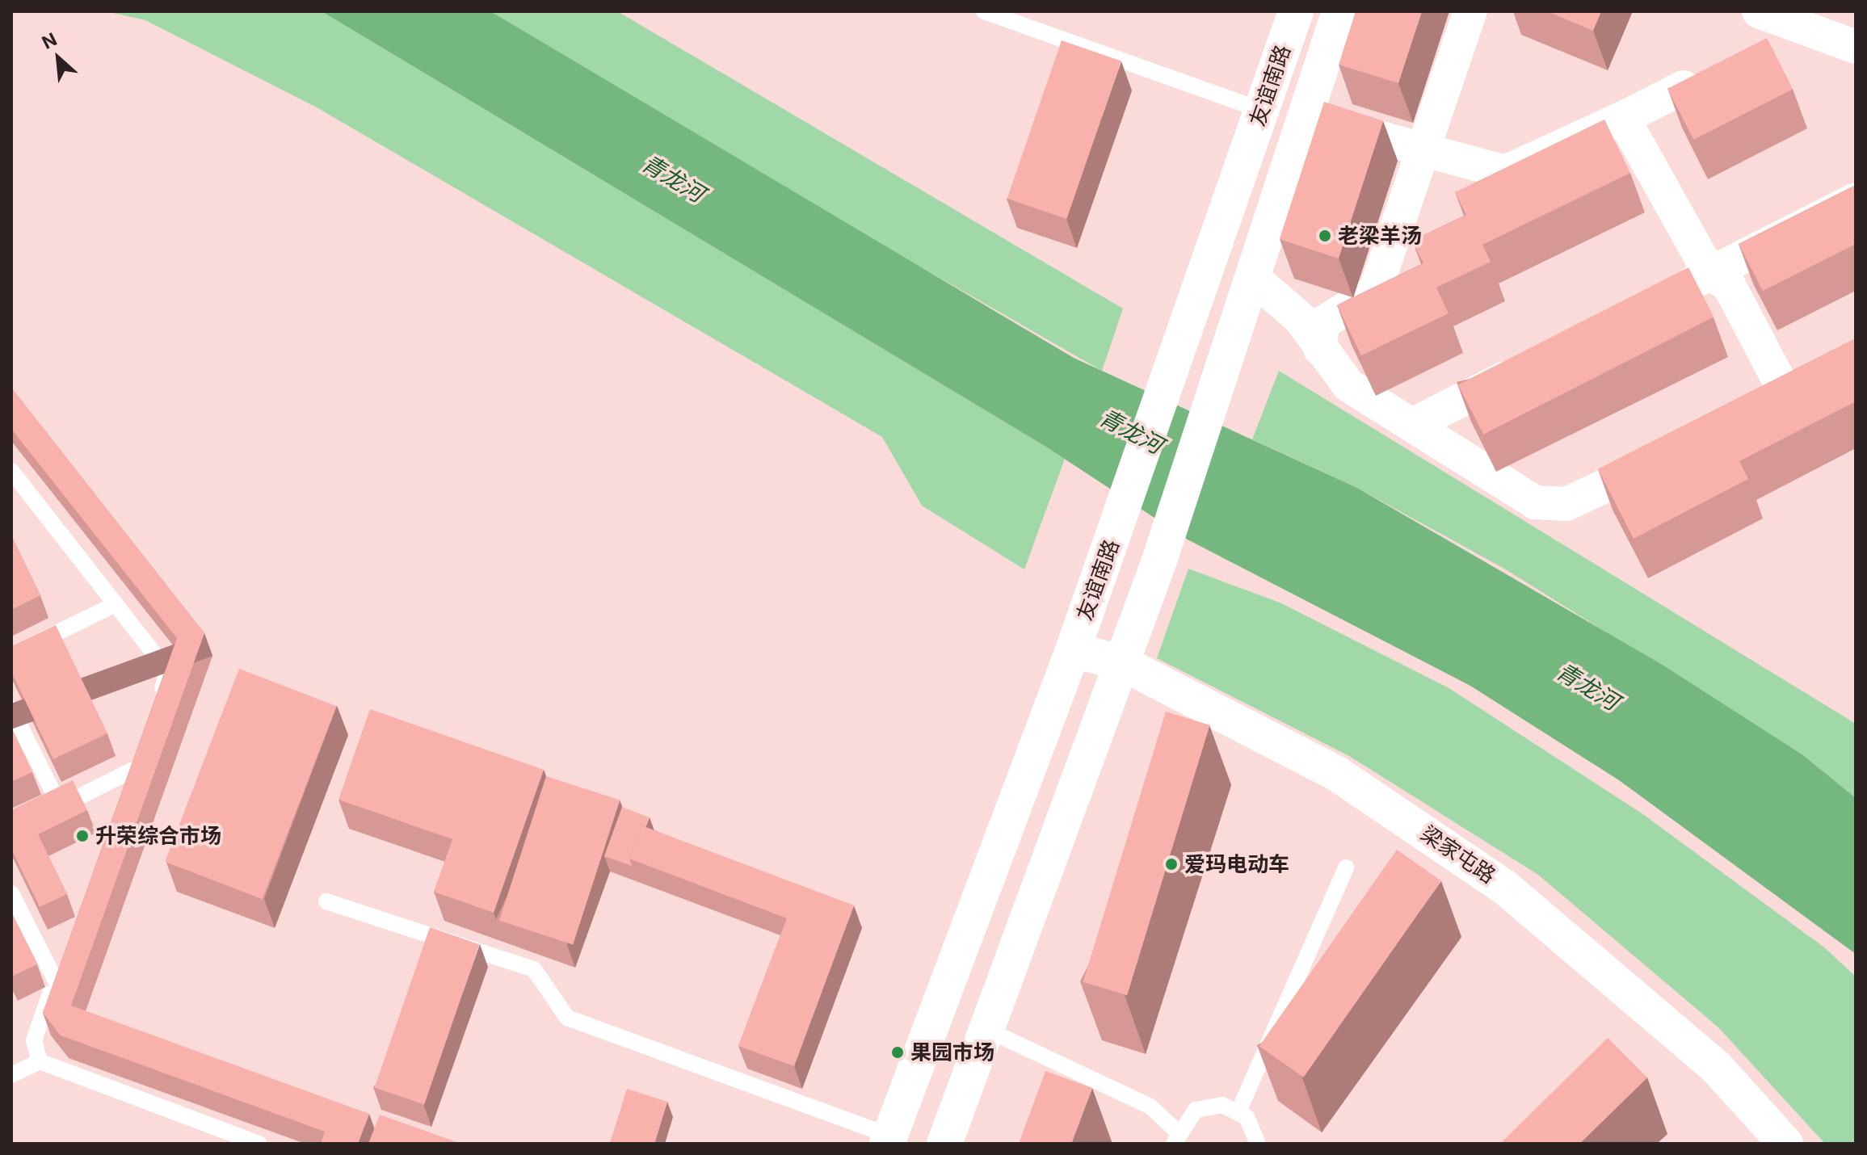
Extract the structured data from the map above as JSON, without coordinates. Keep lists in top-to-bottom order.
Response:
{
  "streets": {
    "main road": ["友谊南路", "梁家屯路"]
  },
  "crossings": [
    ["友谊南路", "梁家屯路"]
  ],
  "water": ["青龙河"],
  "places": [
    "老梁羊汤",
    "升荣综合市场",
    "爱玛电动车",
    "果园市场"
  ],
  "north": "top left"
}
